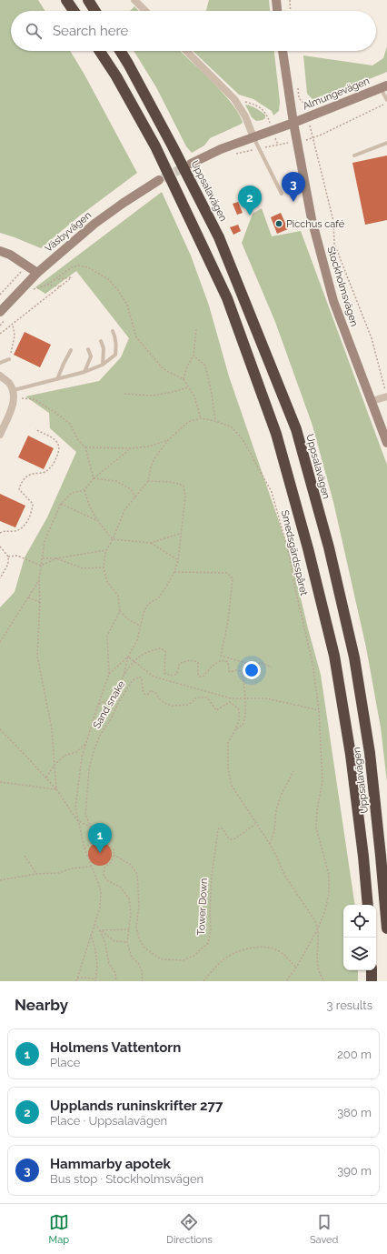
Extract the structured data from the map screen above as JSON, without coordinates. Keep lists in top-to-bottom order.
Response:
{
  "streets": {
    "highway": ["Uppsalavägen"],
    "street": ["Almungevägen", "Väsbyvägen", "Stockholmsvägen"],
    "path": ["Smedsgärdsspåret", "Sand snake", "Tower Down"]
  },
  "crossings": [
    ["Almungevägen", "Stockholmsvägen"],
    ["Smedsgärdsspåret", "Sand snake"],
    ["Sand snake", "Tower Down"]
  ],
  "places": ["Picchus café"],
  "page": {
    "search": "Search here",
    "pins": ["3", "2", "1"],
    "heading": ["Nearby", "3 results"],
    "list": [
      {
        "mark": "1",
        "name": "Holmens Vattentorn",
        "note": "Place",
        "value": "200 m"
      },
      {
        "mark": "2",
        "name": "Upplands runinskrifter 277",
        "note": "Place · Uppsalavägen",
        "value": "380 m"
      },
      {
        "mark": "3",
        "name": "Hammarby apotek",
        "note": "Bus stop · Stockholmsvägen",
        "value": "390 m"
      }
    ],
    "nav": ["Map", "Directions", "Saved"]
  }
}
